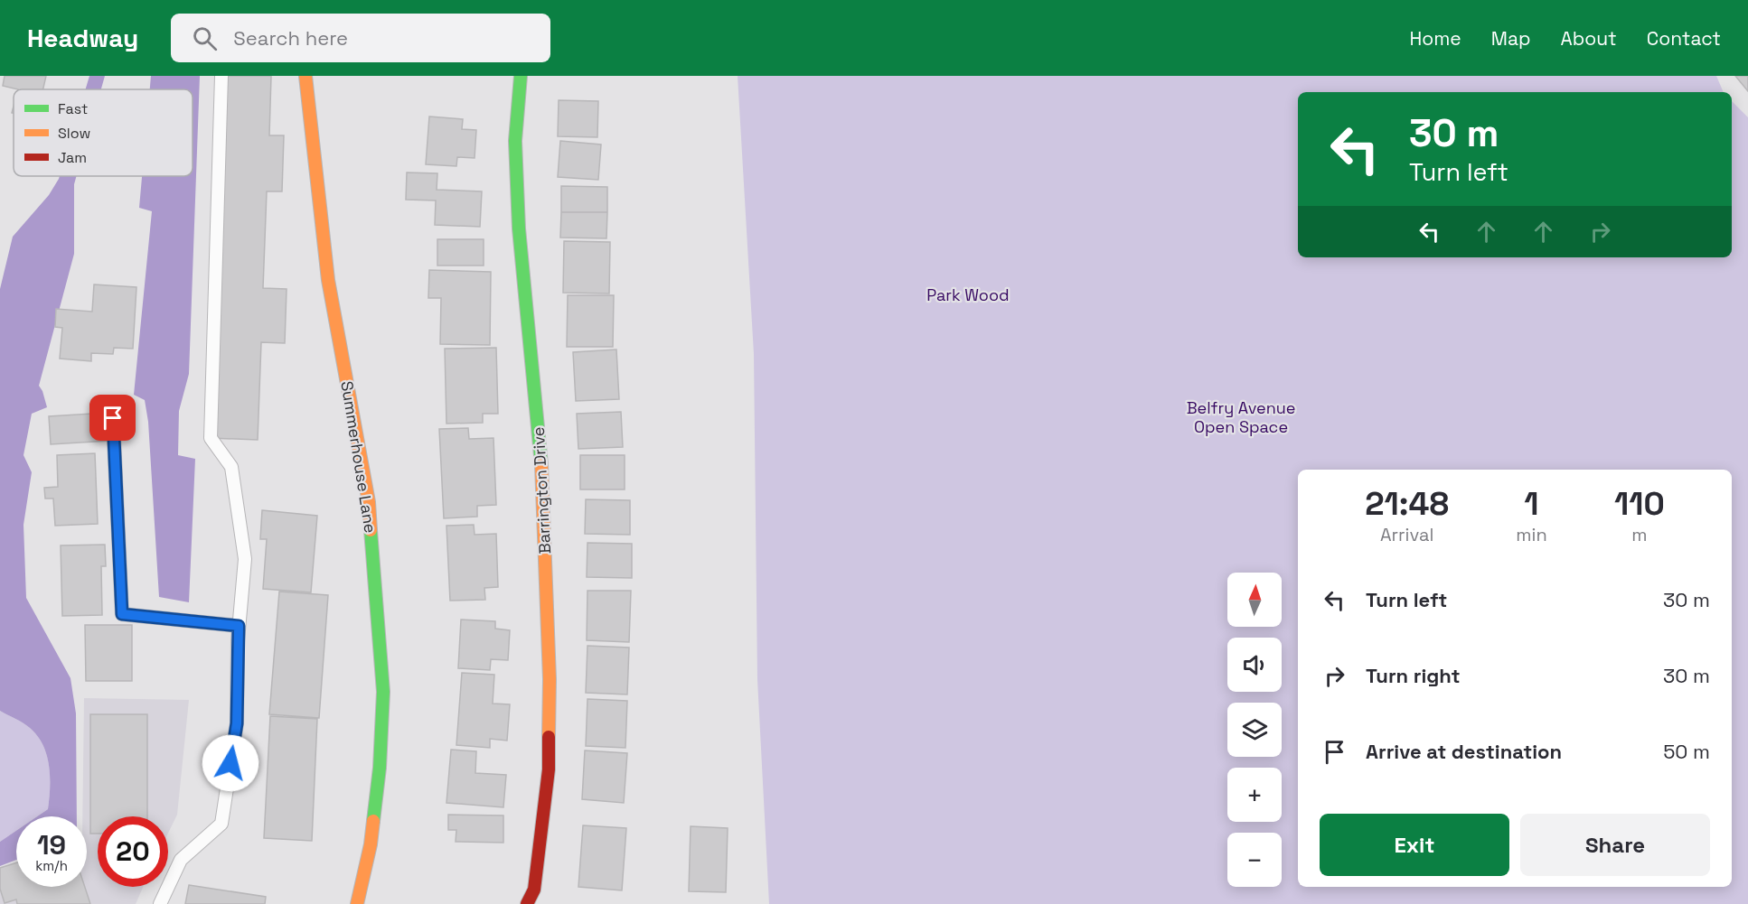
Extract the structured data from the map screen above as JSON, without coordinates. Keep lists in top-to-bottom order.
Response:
{
  "streets": {
    "street": ["Summerhouse Lane", "Barrington Drive"]
  },
  "parks": ["Park Wood", "Belfry Avenue Open Space"],
  "legend": ["Fast", "Slow", "Jam"],
  "north": "top",
  "page": {
    "header": "Headway",
    "search": "Search here",
    "nav": [
      "Home",
      "Map",
      "About",
      "Contact"
    ],
    "turn": ["30 m", "Turn left"],
    "eta": [
      "21:48",
      "Arrival",
      "1",
      "min",
      "110",
      "m"
    ],
    "list": [
      {
        "name": "Turn left",
        "value": "30 m"
      },
      {
        "name": "Turn right",
        "value": "30 m"
      },
      {
        "name": "Arrive at destination",
        "value": "50 m"
      }
    ],
    "map_buttons": ["+", "−"],
    "buttons": ["Exit", "Share"],
    "speed": "19 km/h",
    "limit": "20"
  }
}
